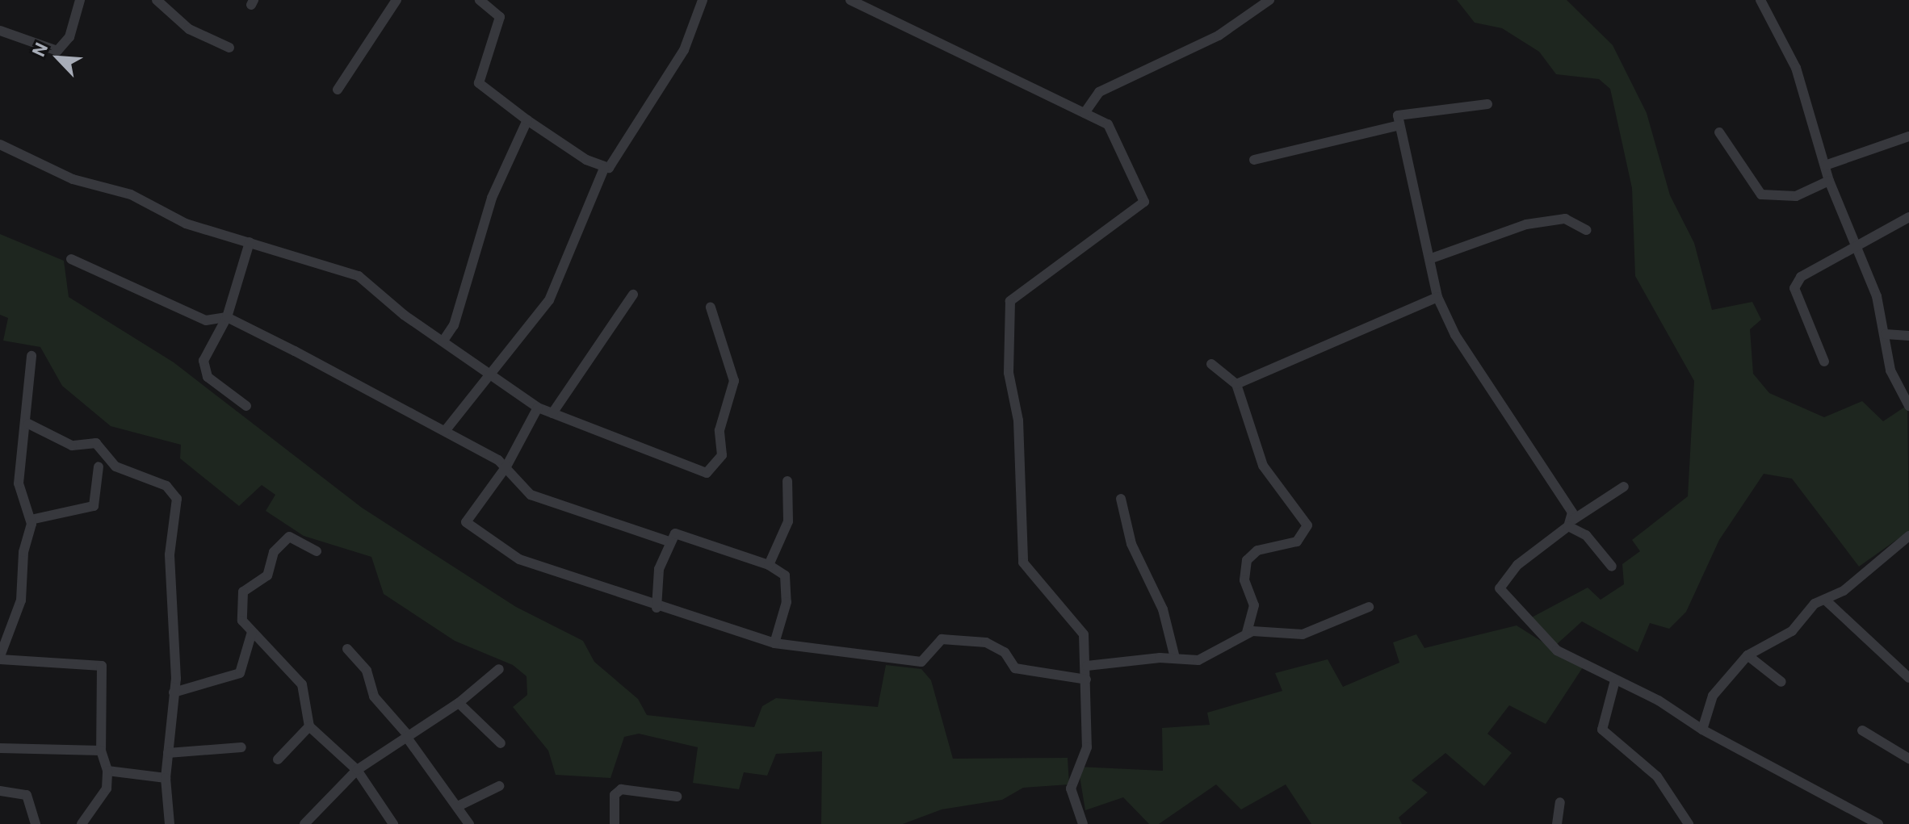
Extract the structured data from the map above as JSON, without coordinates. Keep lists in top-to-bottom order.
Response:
{
  "north": "top left"
}
